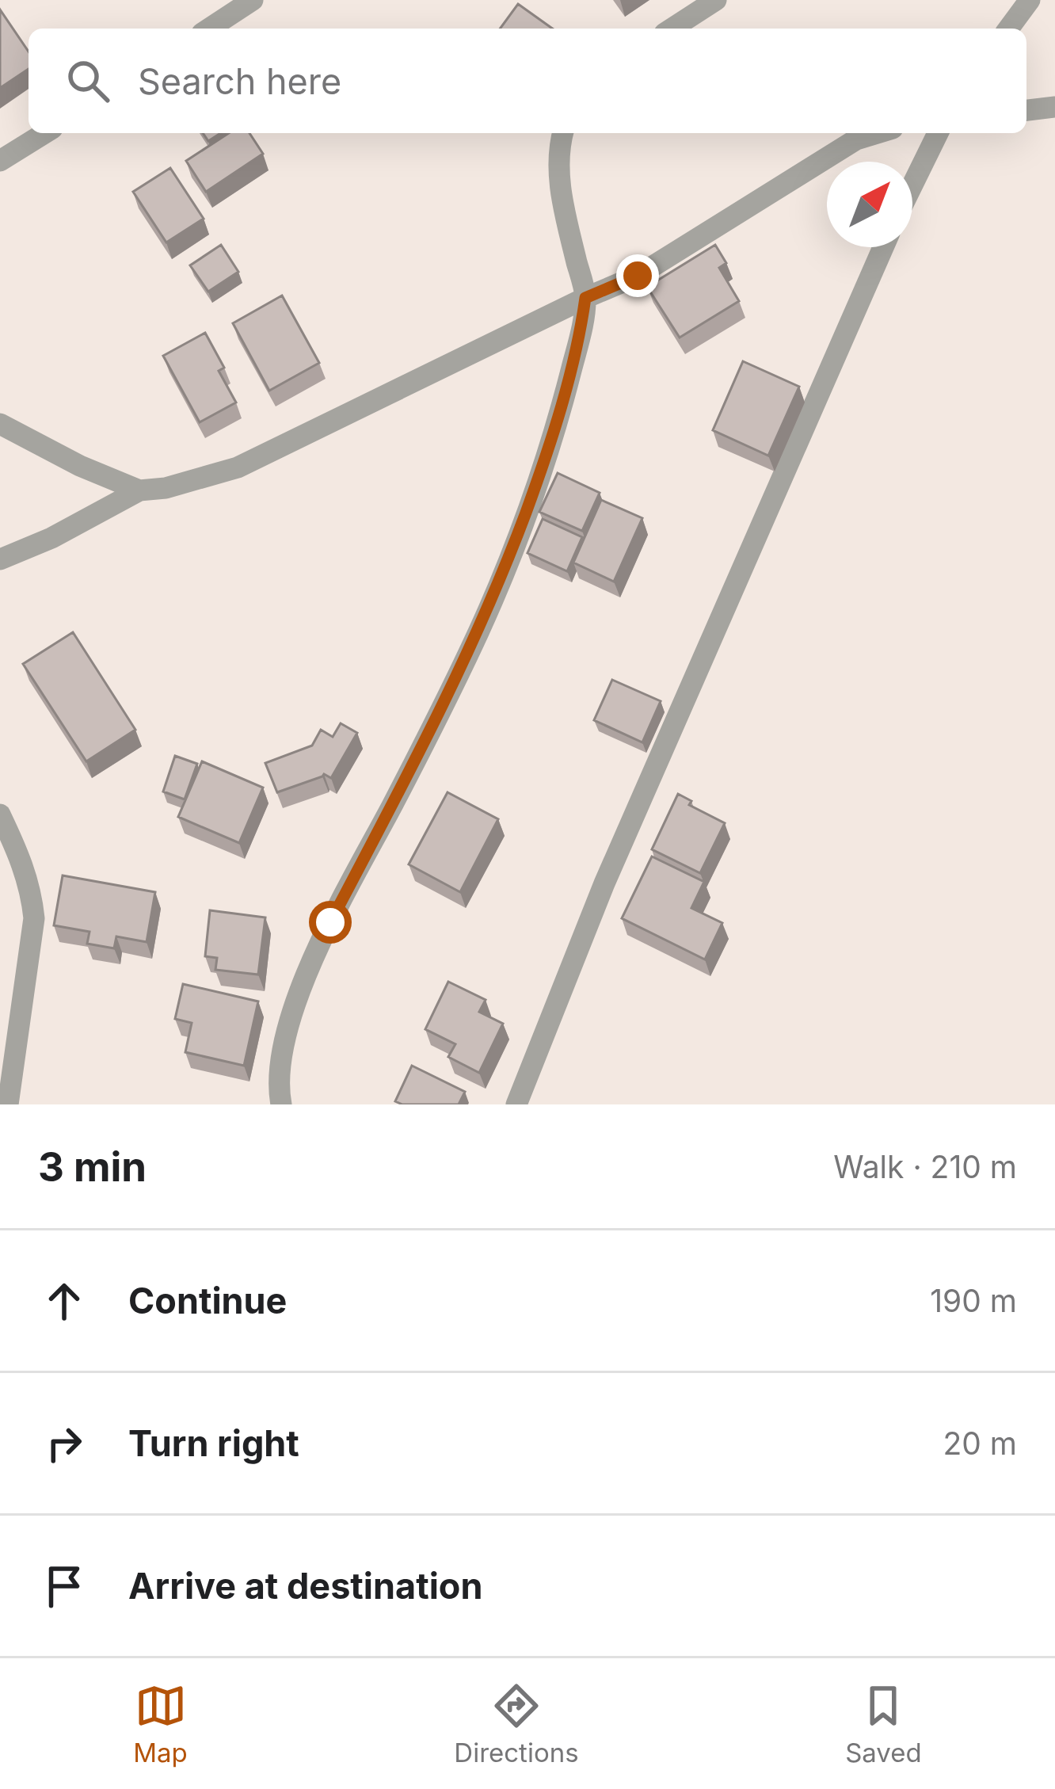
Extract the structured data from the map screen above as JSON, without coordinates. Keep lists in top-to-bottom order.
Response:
{
  "north": "top right",
  "page": {
    "search": "Search here",
    "heading": ["3 min", "Walk · 210 m"],
    "list": [
      ["Continue", "190 m"],
      ["Turn right", "20 m"],
      "Arrive at destination"
    ],
    "nav": ["Map", "Directions", "Saved"]
  }
}
